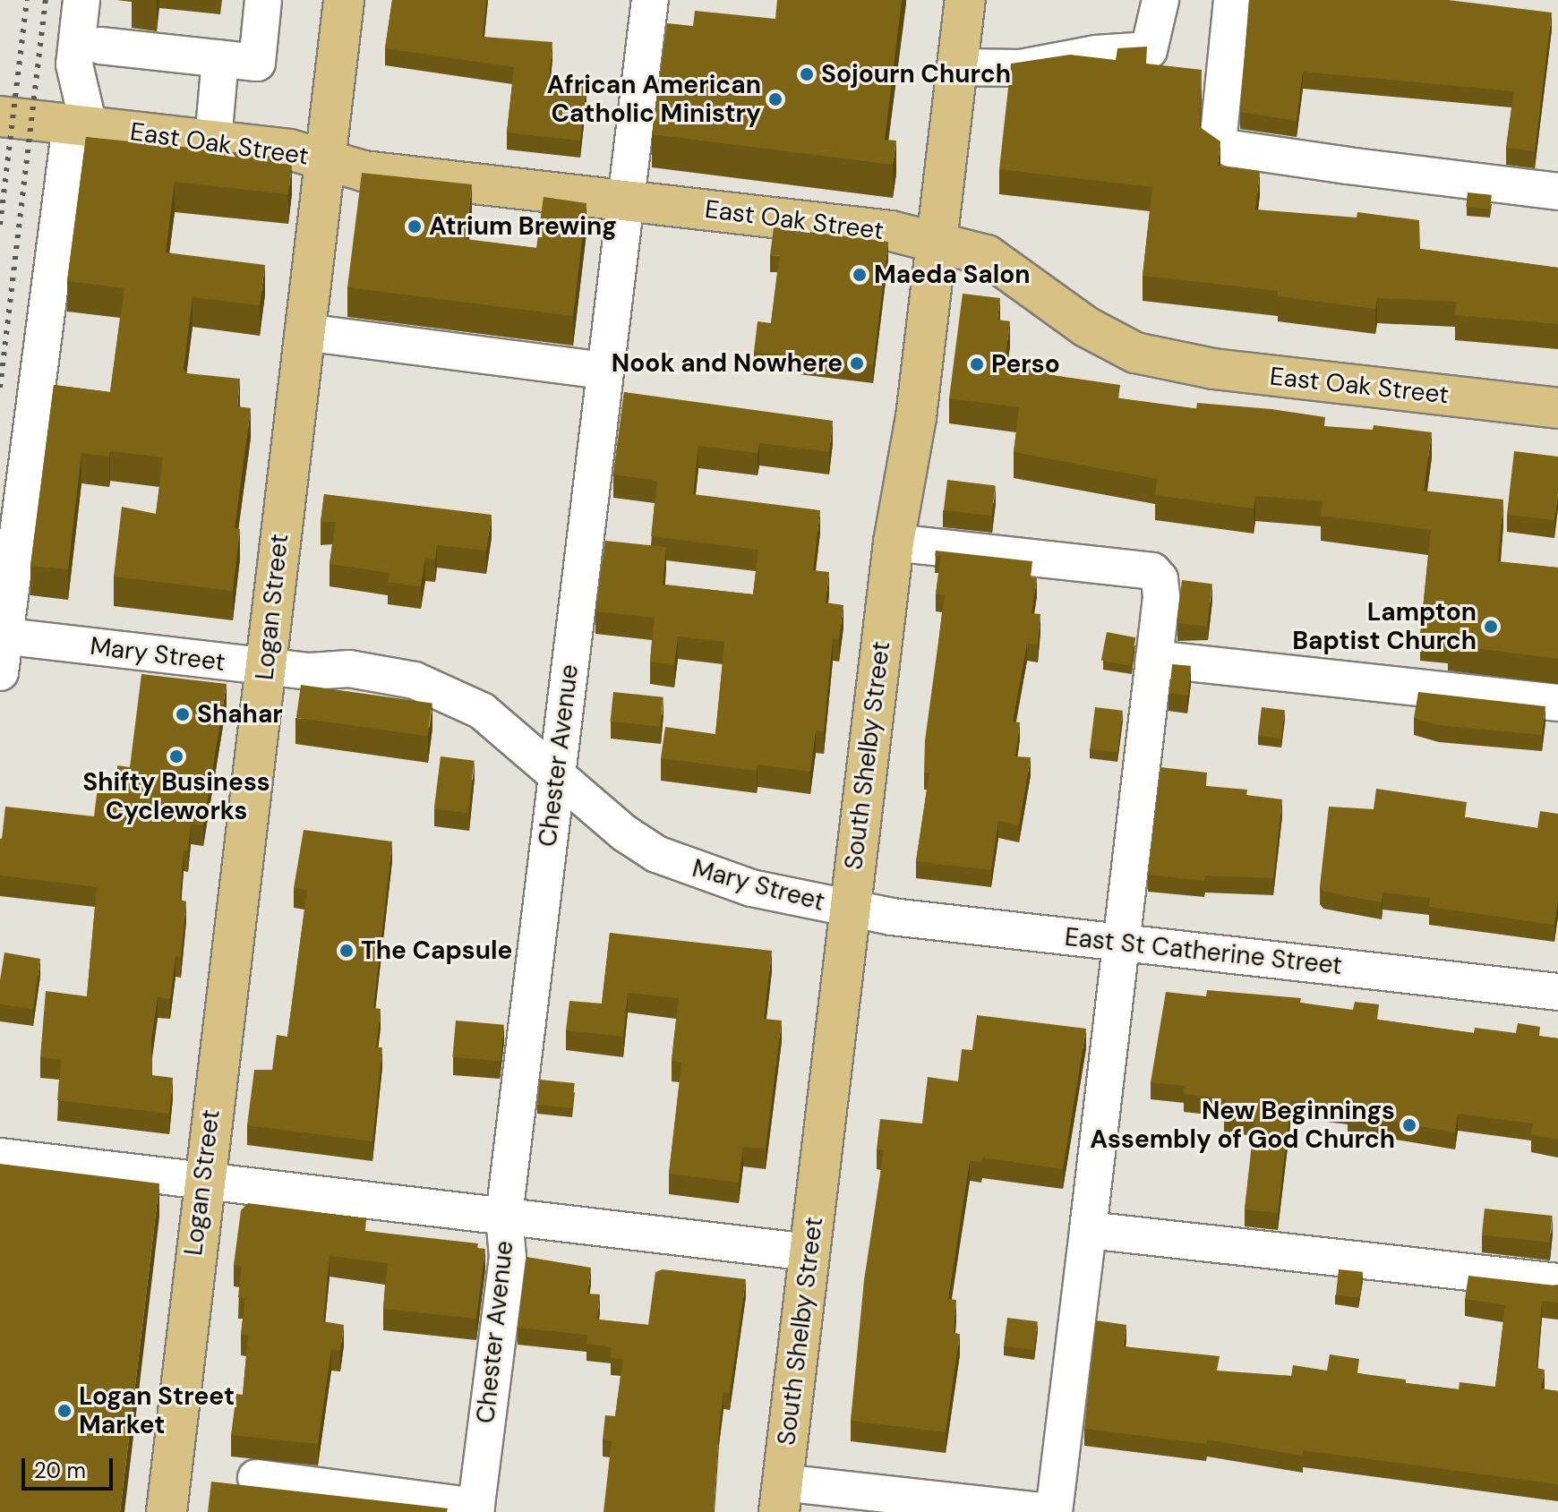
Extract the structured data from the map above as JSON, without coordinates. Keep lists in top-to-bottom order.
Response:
{
  "streets": {
    "main road": ["East Oak Street", "Logan Street", "South Shelby Street"],
    "street": ["Mary Street", "Chester Avenue", "East St Catherine Street"]
  },
  "crossings": [
    ["East Oak Street", "Logan Street"],
    ["East Oak Street", "Chester Avenue"],
    ["East Oak Street", "South Shelby Street"],
    ["Logan Street", "Mary Street"],
    ["Mary Street", "Chester Avenue"],
    ["Mary Street", "South Shelby Street"],
    ["Mary Street", "East St Catherine Street"],
    ["South Shelby Street", "East St Catherine Street"]
  ],
  "places": [
    "Sojourn Church",
    "African American Catholic Ministry",
    "Atrium Brewing",
    "Maeda Salon",
    "Nook and Nowhere",
    "Perso",
    "Lampton Baptist Church",
    "Shahar",
    "Shifty Business Cycleworks",
    "The Capsule",
    "New Beginnings Assembly of God Church",
    "Logan Street Market"
  ],
  "scale_bar": "20 m"
}
